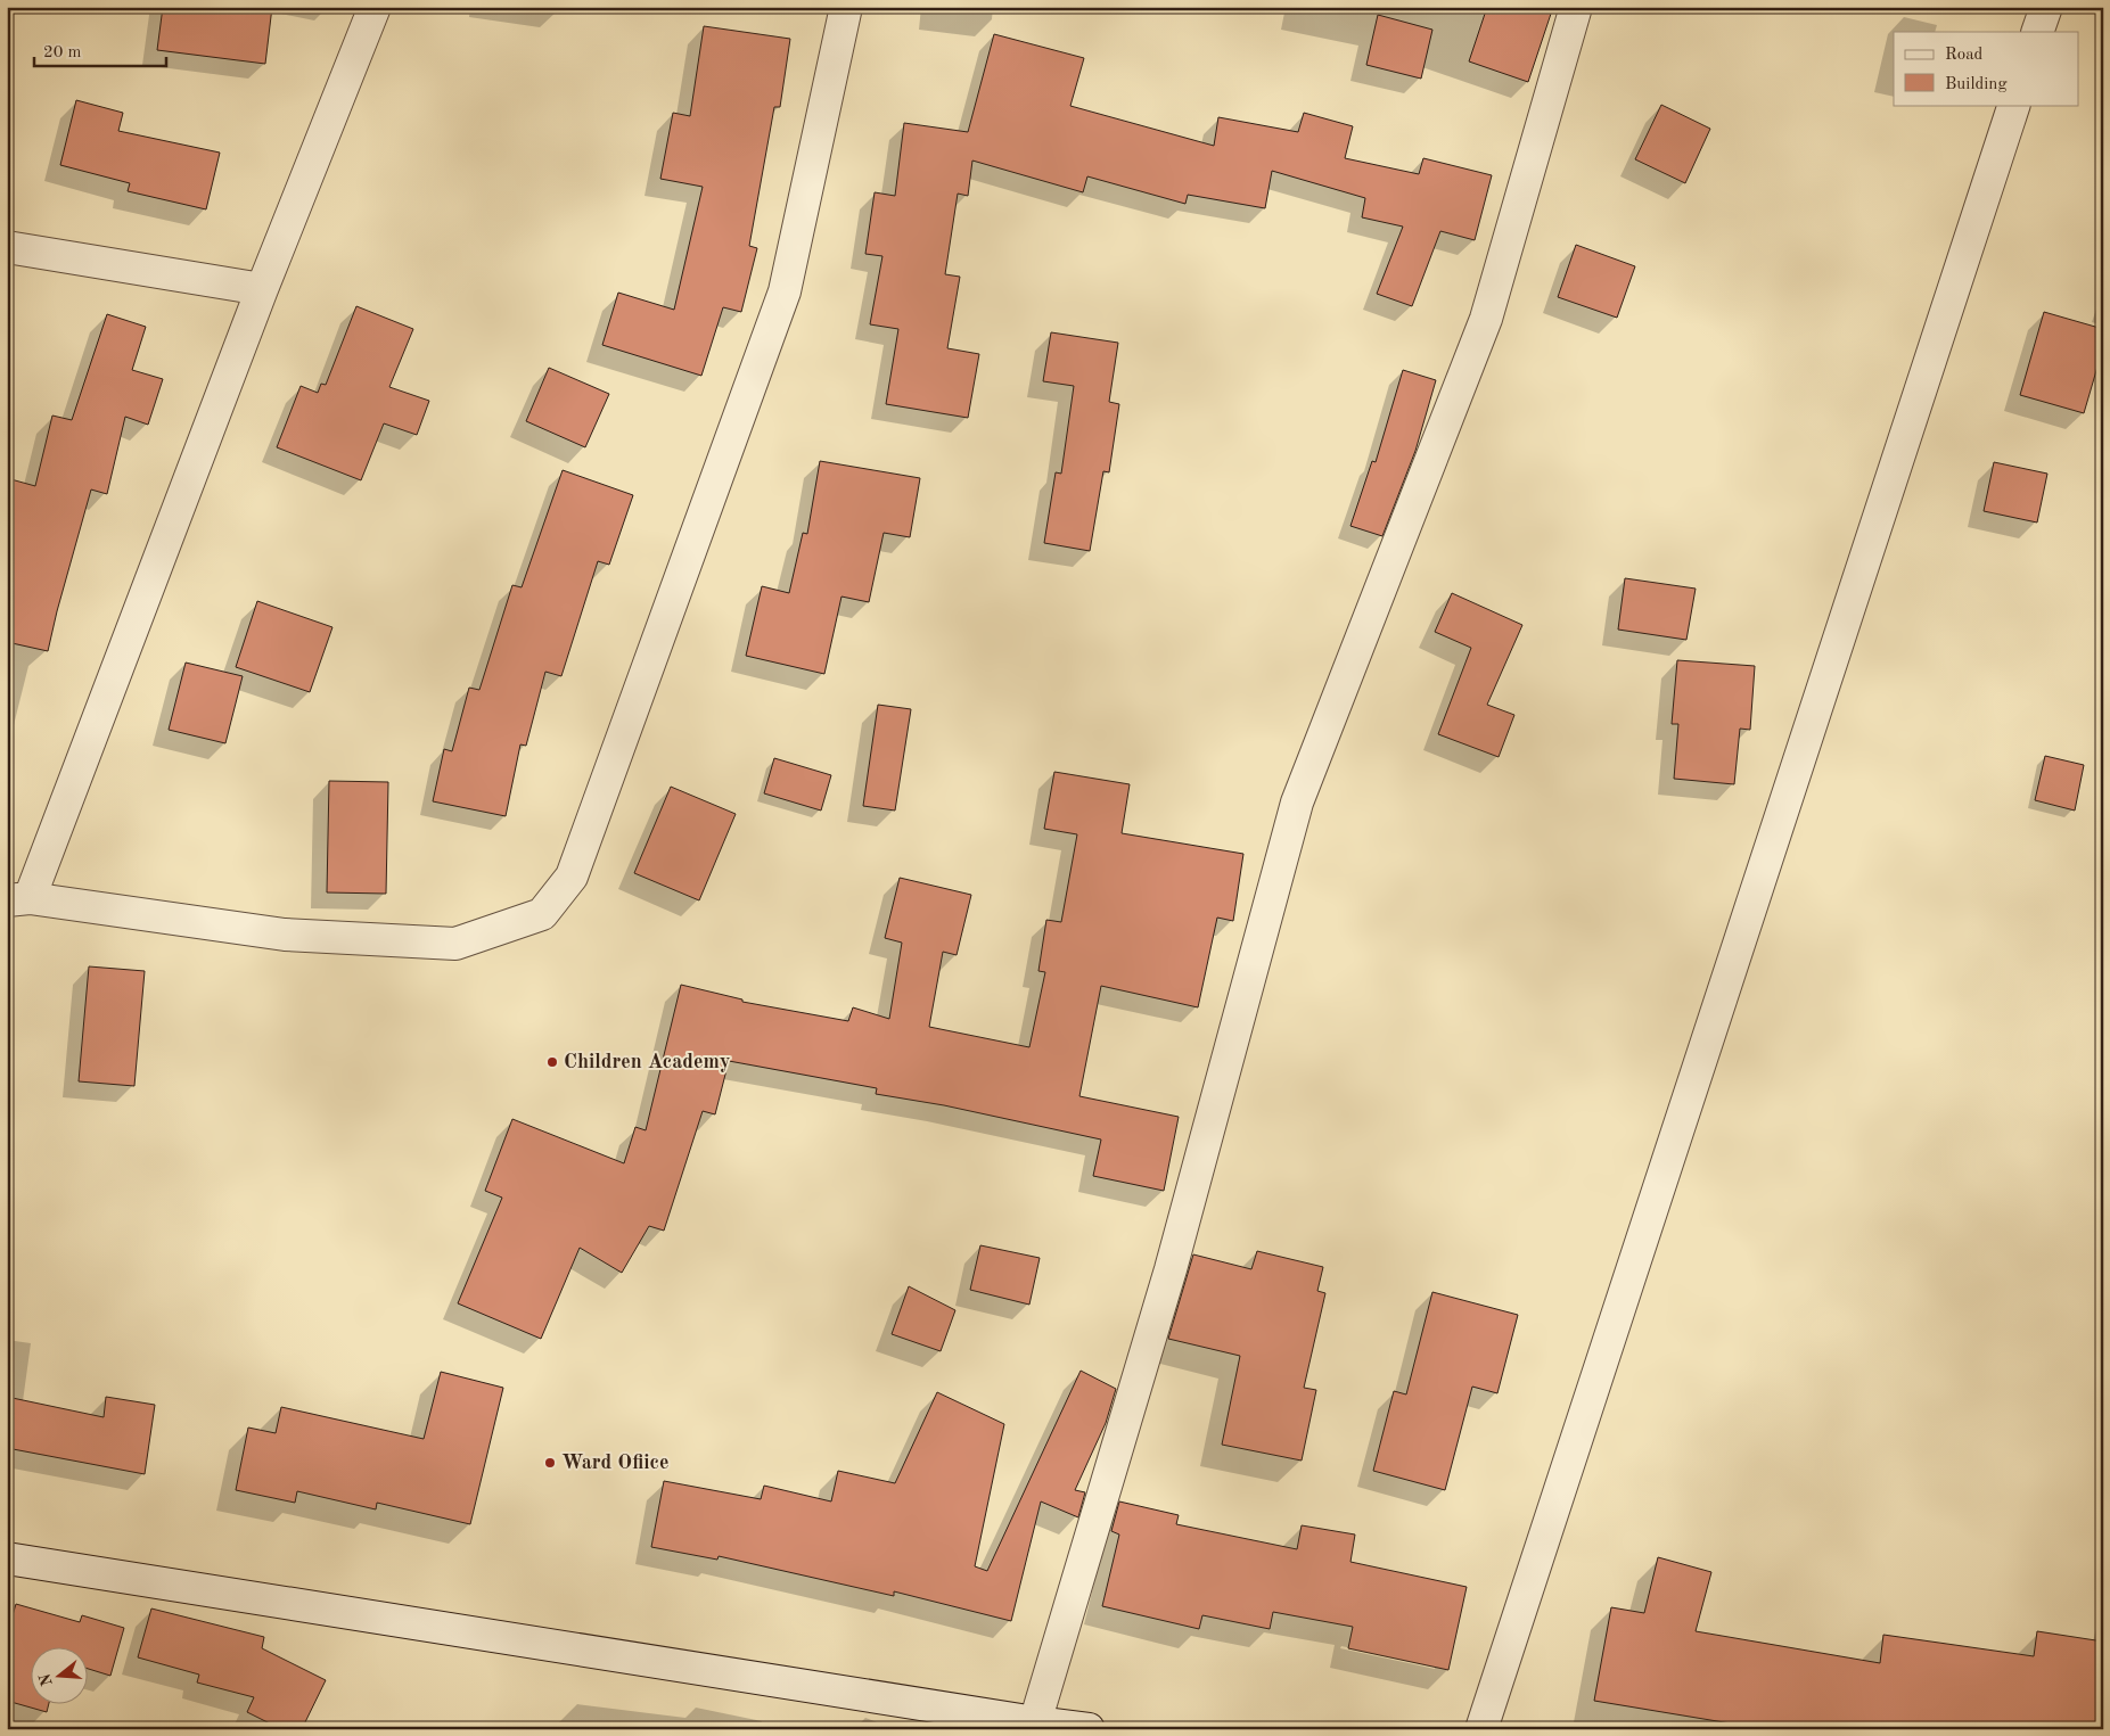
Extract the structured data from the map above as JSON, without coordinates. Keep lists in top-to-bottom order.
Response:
{
  "places": ["Children Academy", "Ward Ofiice"],
  "legend": ["Road", "Building"],
  "scale_bar": "20 m",
  "north": "left"
}
